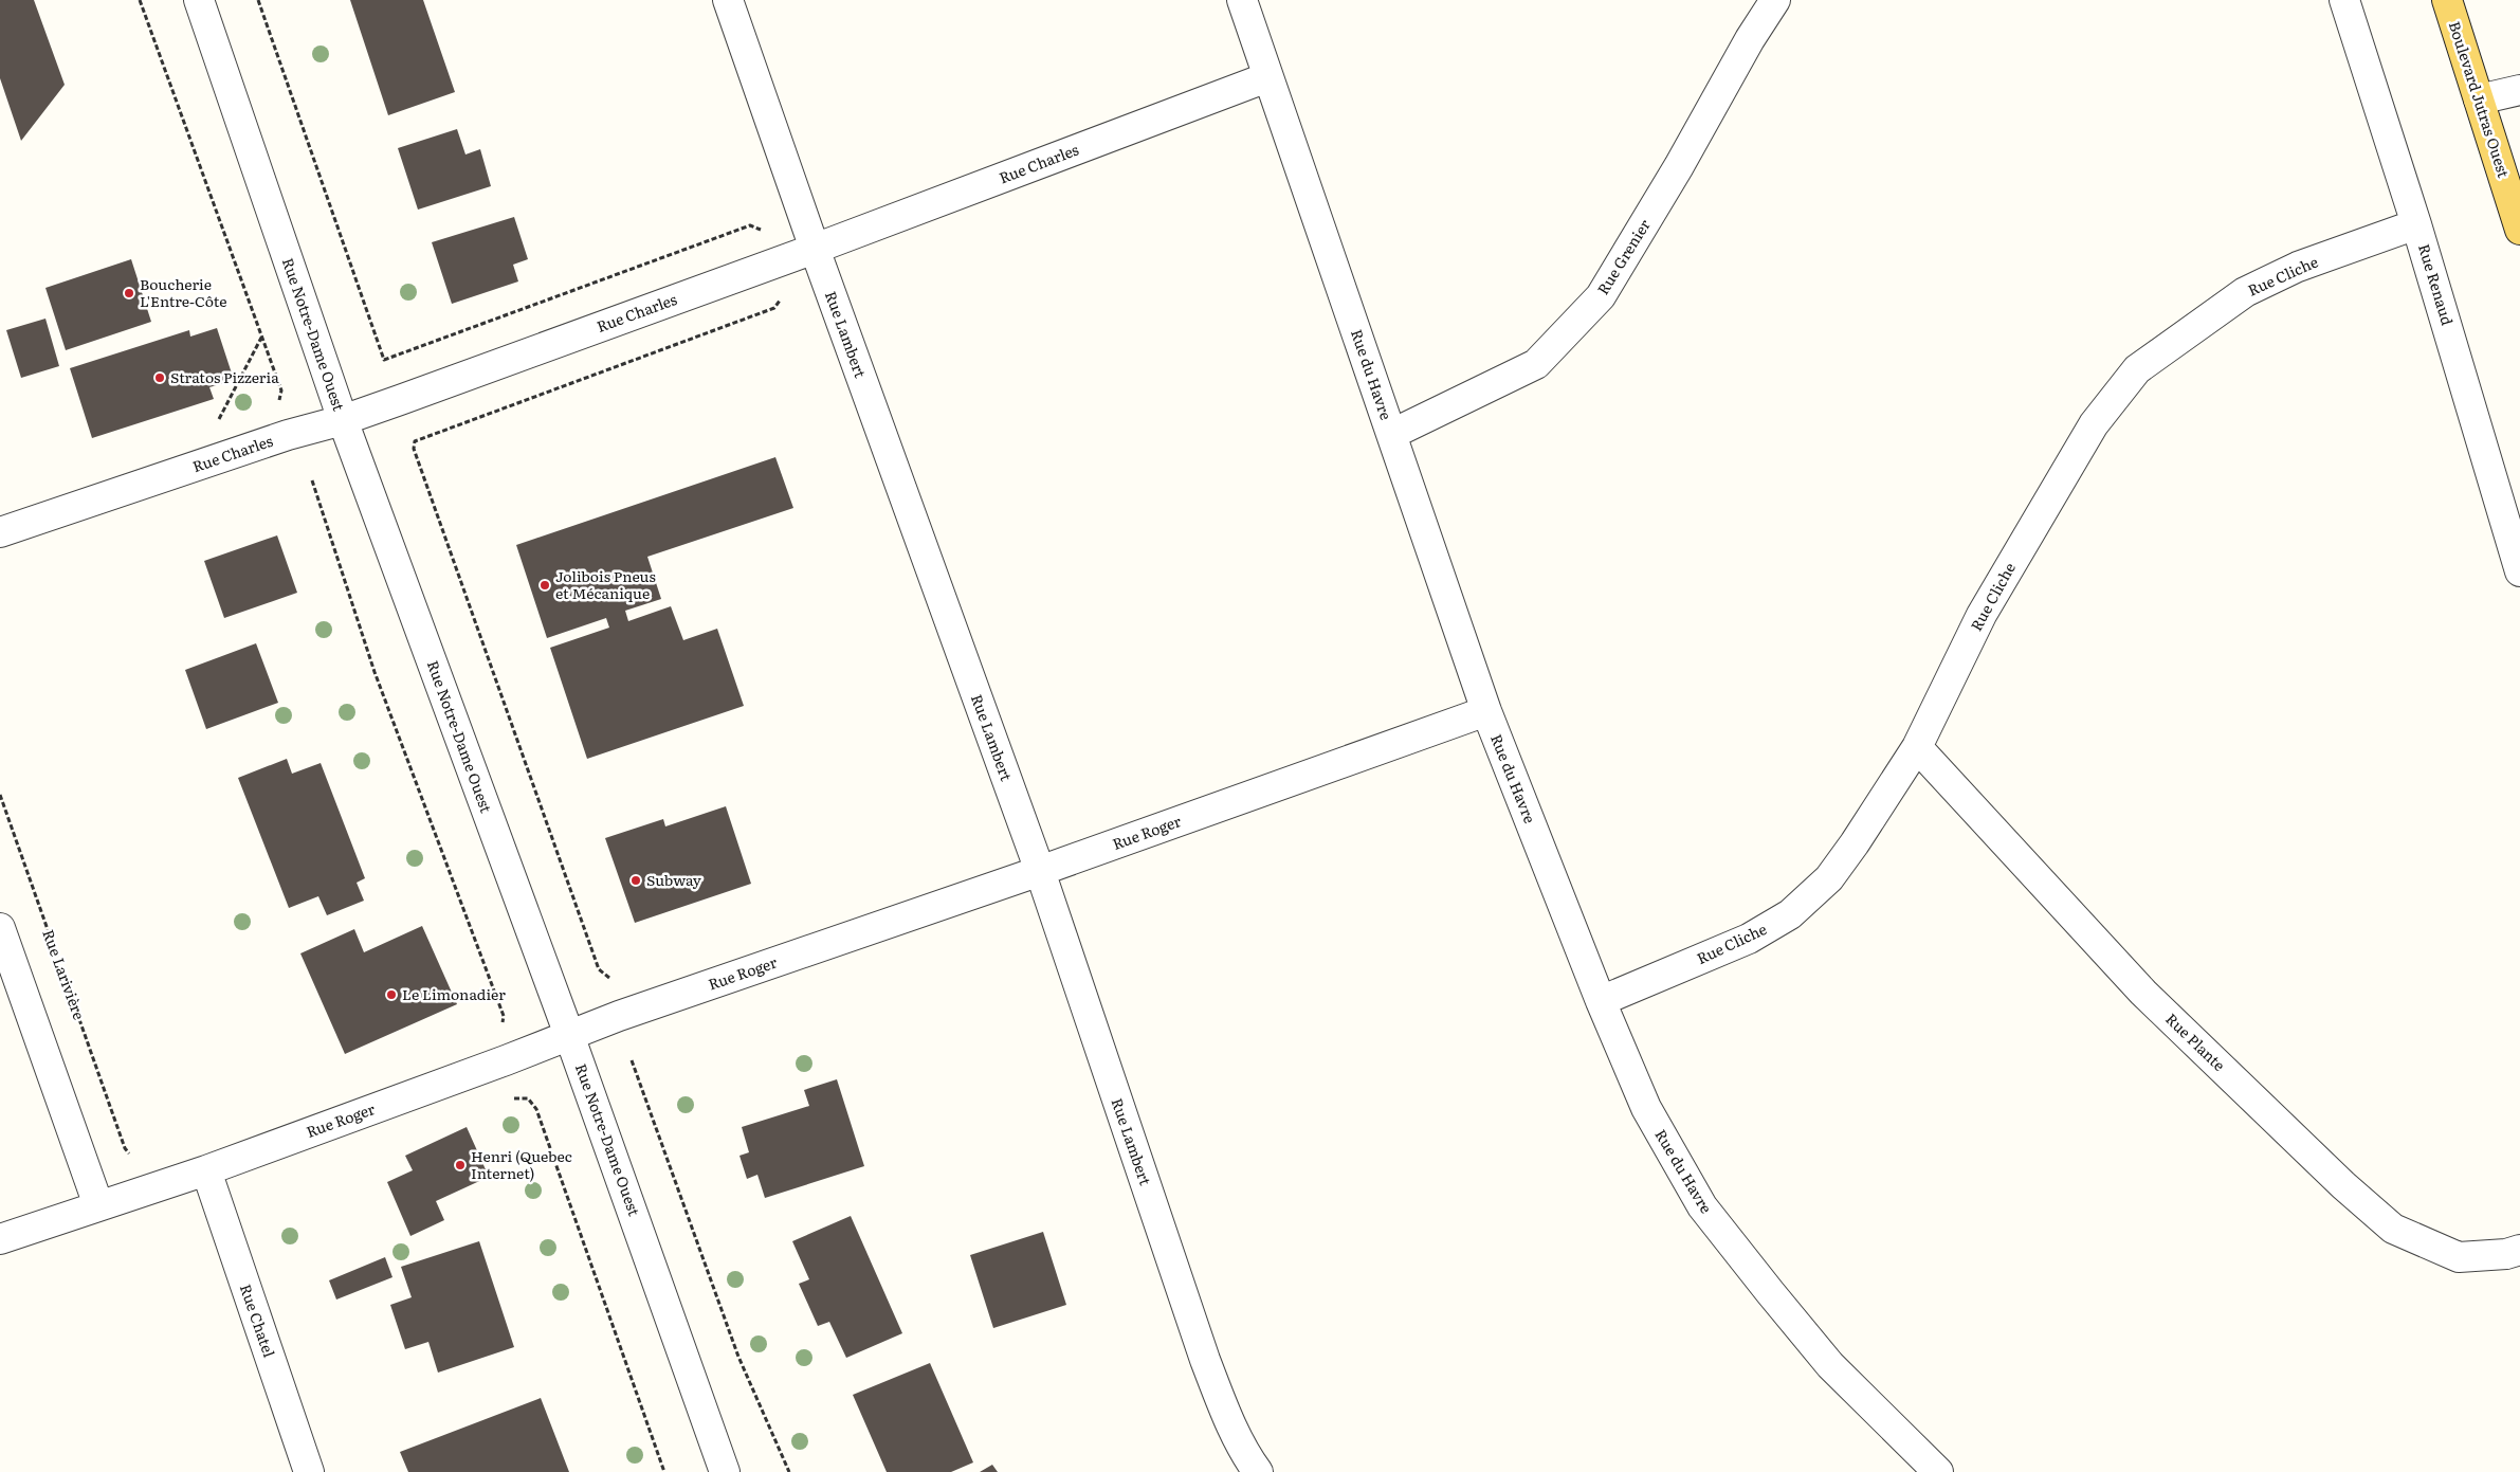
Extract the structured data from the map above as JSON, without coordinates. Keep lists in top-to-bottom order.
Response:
{
  "streets": {
    "main road": ["Boulevard Jutras Ouest"],
    "street": [
      "Rue Charles",
      "Rue Grenier",
      "Rue Cliche",
      "Rue Renaud",
      "Rue Notre-Dame Ouest",
      "Rue Lambert",
      "Rue du Havre",
      "Rue Roger",
      "Rue Plante",
      "Rue Chatel"
    ],
    "path": ["Rue Larivière"]
  },
  "crossings": [
    ["Rue Charles", "Rue Notre-Dame Ouest"],
    ["Rue Charles", "Rue Lambert"],
    ["Rue Charles", "Rue du Havre"],
    ["Rue Grenier", "Rue du Havre"],
    ["Rue Cliche", "Rue Renaud"],
    ["Rue Cliche", "Rue du Havre"],
    ["Rue Cliche", "Rue Plante"],
    ["Rue Notre-Dame Ouest", "Rue Roger"],
    ["Rue Lambert", "Rue Roger"],
    ["Rue du Havre", "Rue Roger"],
    ["Rue Roger", "Rue Chatel"]
  ],
  "places": [
    "Boucherie L'Entre-Côte",
    "Stratos Pizzeria",
    "Jolibois Pneus et Mécanique",
    "Subway",
    "Le Limonadier",
    "Henri (Quebec Internet)"
  ]
}
